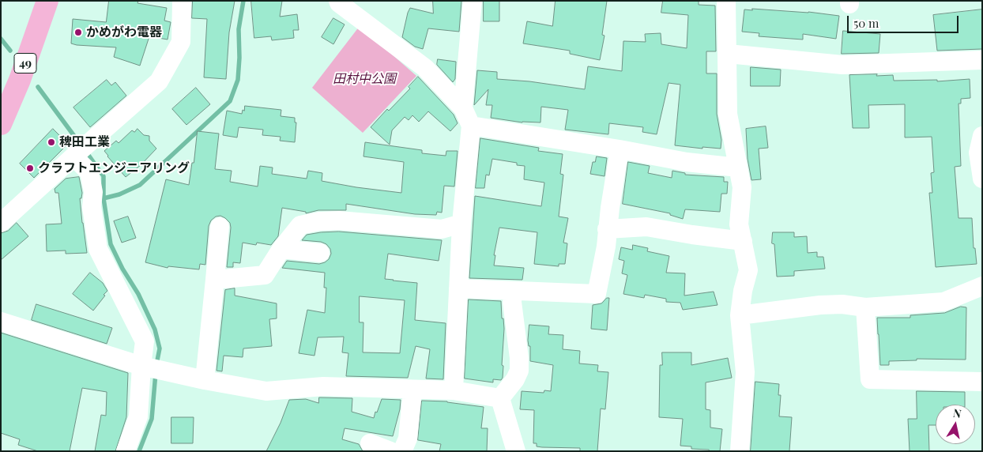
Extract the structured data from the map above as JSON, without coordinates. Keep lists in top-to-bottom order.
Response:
{
  "streets": {
    "main road": ["49"]
  },
  "parks": ["田村中公園"],
  "places": ["かめがわ電器", "稗田工業", "クラフトエンジニアリング"],
  "scale_bar": "50 m",
  "north": "top"
}
